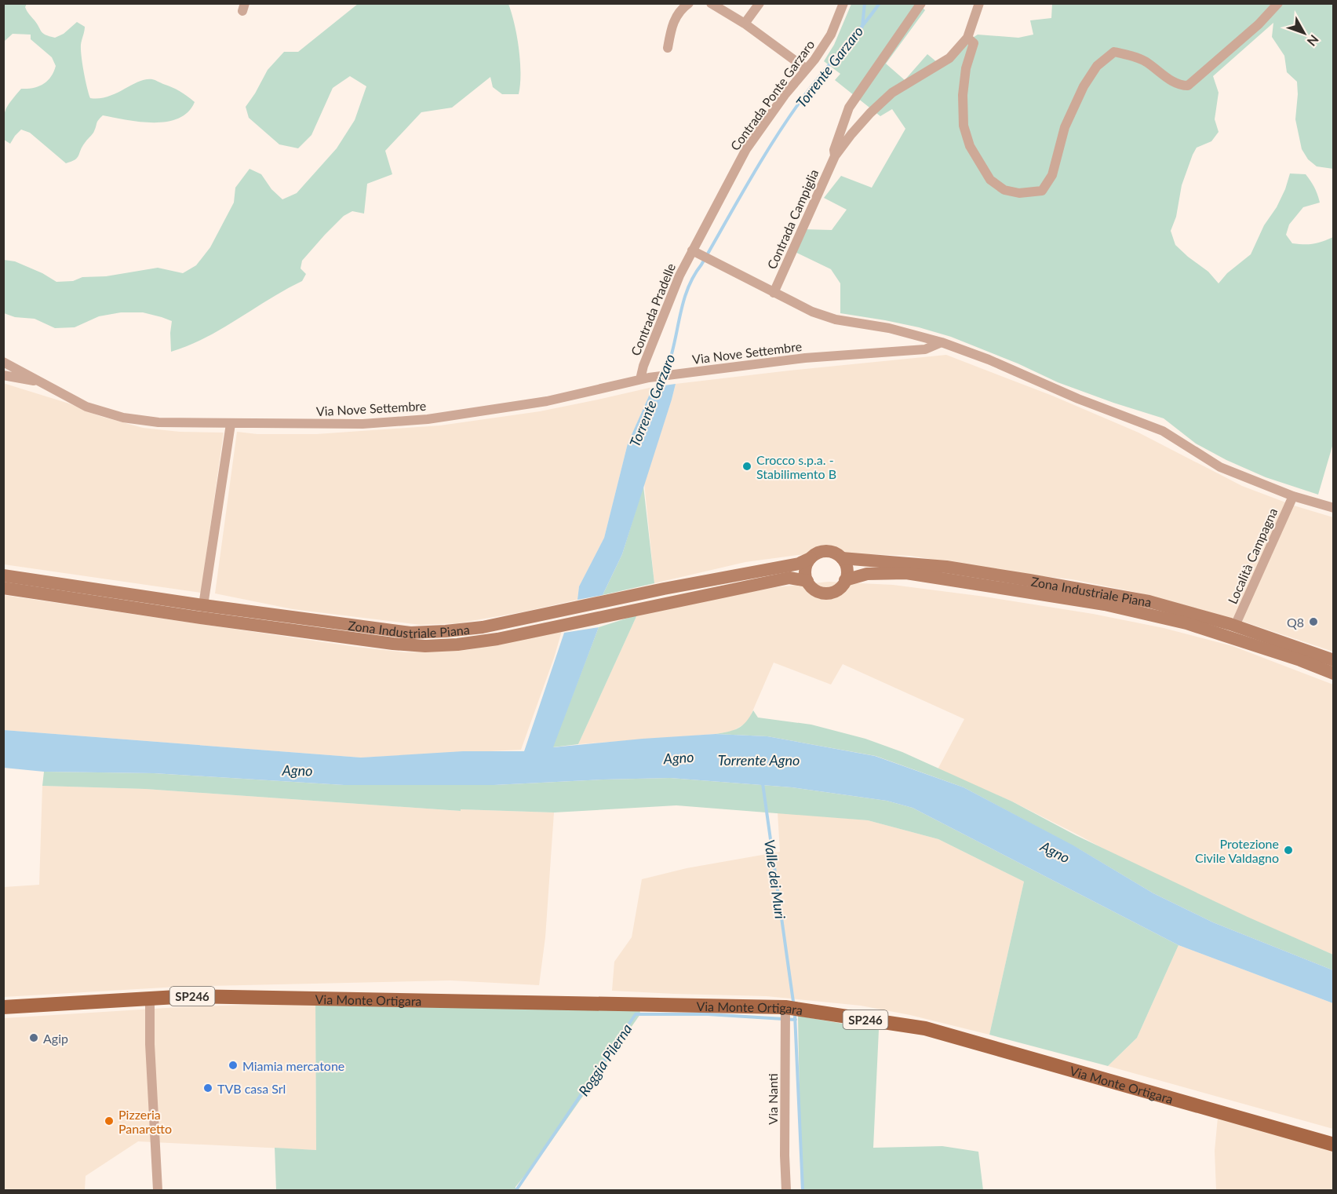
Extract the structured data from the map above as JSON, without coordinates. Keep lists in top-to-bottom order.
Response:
{
  "streets": {
    "main road": ["Zona Industriale Piana", "SP246", "Via Monte Ortigara"],
    "street": [
      "Contrada Ponte Garzaro",
      "Contrada Campiglia",
      "Contrada Pradelle",
      "Via Nove Settembre",
      "Località Campagna",
      "Via Nanti"
    ]
  },
  "crossings": [
    ["Contrada Ponte Garzaro", "Contrada Pradelle"],
    ["Contrada Pradelle", "Via Nove Settembre"],
    ["Località Campagna", "Zona Industriale Piana"],
    ["Via Monte Ortigara", "Via Nanti"]
  ],
  "water": [
    "Torrente Garzaro",
    "Agno",
    "Torrente Agno",
    "Valle dei Muri",
    "Roggia Pilerna"
  ],
  "places": [
    "Crocco s.p.a. - Stabilimento B",
    "Q8",
    "Protezione Civile Valdagno",
    "Agip",
    "Miamia mercatone",
    "TVB casa Srl",
    "Pizzeria Panaretto"
  ],
  "north": "bottom right"
}
